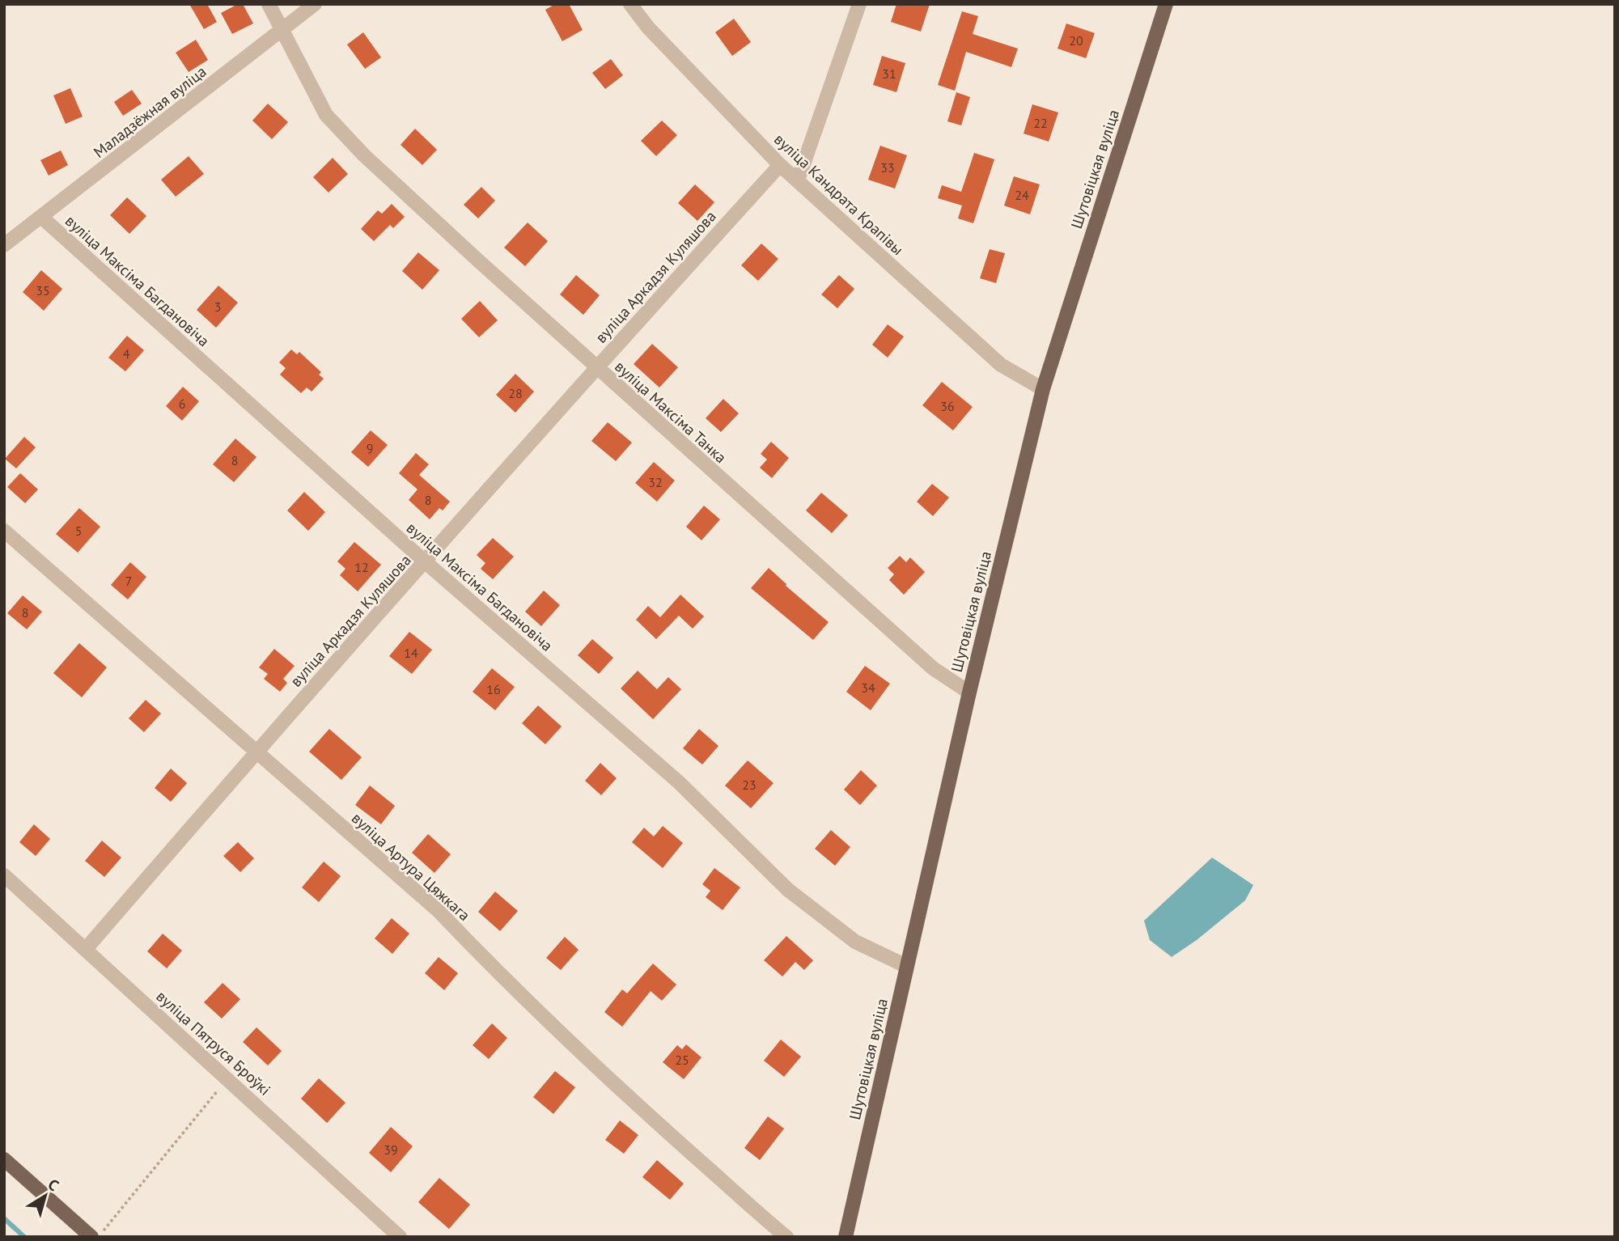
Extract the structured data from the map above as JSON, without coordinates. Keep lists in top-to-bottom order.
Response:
{
  "streets": {
    "main road": ["Шутовіцкая вуліца"],
    "street": [
      "Маладзёжная вуліца",
      "вуліца Кандрата Крапівы",
      "вуліца Аркадзя Куляшова",
      "вуліца Максіма Багдановіча",
      "вуліца Максіма Танка",
      "вуліца Артура Цяжкага",
      "вуліца Пятруся Броўкі"
    ]
  },
  "crossings": [
    ["Маладзёжная вуліца", "вуліца Максіма Багдановіча"],
    ["Маладзёжная вуліца", "вуліца Максіма Танка"],
    ["Шутовіцкая вуліца", "вуліца Кандрата Крапівы"],
    ["Шутовіцкая вуліца", "вуліца Максіма Багдановіча"],
    ["Шутовіцкая вуліца", "вуліца Максіма Танка"],
    ["вуліца Кандрата Крапівы", "вуліца Аркадзя Куляшова"],
    ["вуліца Аркадзя Куляшова", "вуліца Максіма Багдановіча"],
    ["вуліца Аркадзя Куляшова", "вуліца Максіма Танка"],
    ["вуліца Аркадзя Куляшова", "вуліца Артура Цяжкага"],
    ["вуліца Аркадзя Куляшова", "вуліца Пятруся Броўкі"]
  ],
  "house_numbers": [
    "20",
    "31",
    "22",
    "33",
    "24",
    "35",
    "3",
    "4",
    "28",
    "6",
    "36",
    "9",
    "8",
    "32",
    "8",
    "5",
    "12",
    "7",
    "8",
    "14",
    "34",
    "16",
    "23",
    "25",
    "39"
  ],
  "north": "top right"
}
